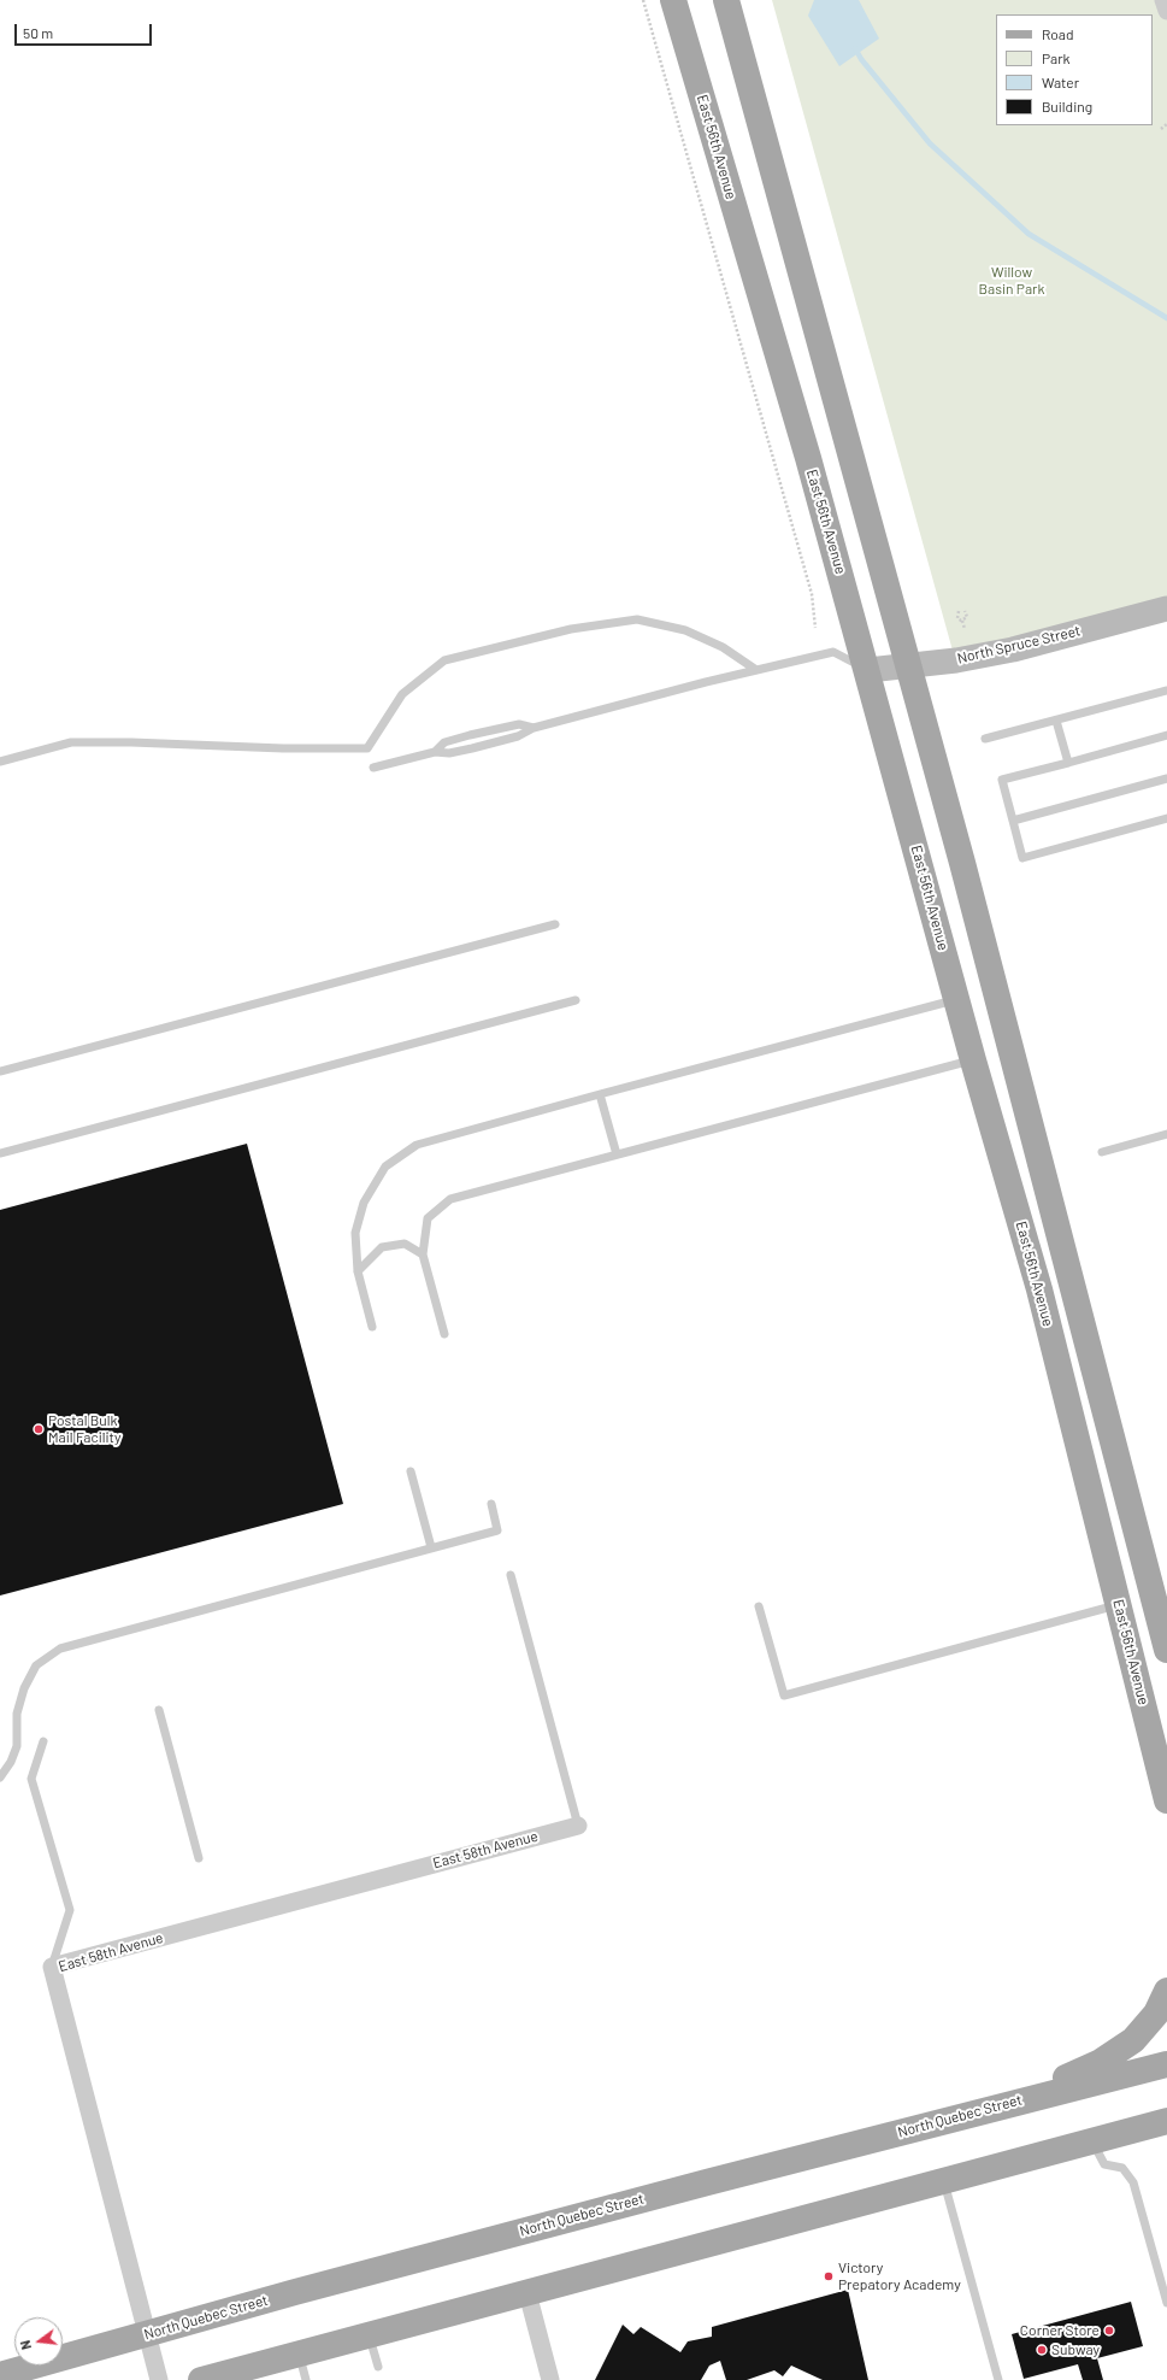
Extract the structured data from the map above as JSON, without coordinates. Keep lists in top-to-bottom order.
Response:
{
  "streets": {
    "main road": ["East 56th Avenue", "North Quebec Street"],
    "street": ["North Spruce Street", "East 58th Avenue"]
  },
  "crossings": [
    ["East 56th Avenue", "North Spruce Street"],
    ["East 58th Avenue", "North Quebec Street"]
  ],
  "parks": ["Willow Basin Park"],
  "places": [
    "Postal Bulk Mail Facility",
    "Victory Prepatory Academy",
    "Corner Store",
    "Subway"
  ],
  "legend": [
    "Road",
    "Park",
    "Water",
    "Building"
  ],
  "scale_bar": "50 m",
  "north": "left"
}
